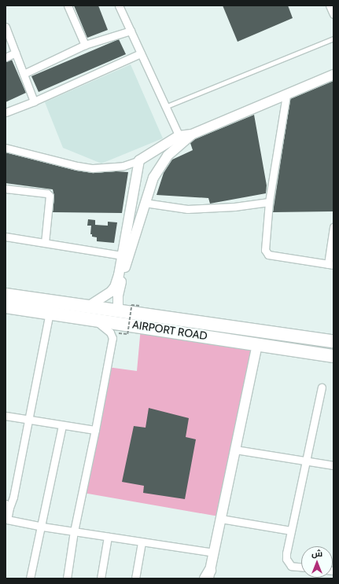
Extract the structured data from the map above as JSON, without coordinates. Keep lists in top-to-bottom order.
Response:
{
  "streets": {
    "highway": ["AIRPORT ROAD"]
  },
  "north": "top"
}
